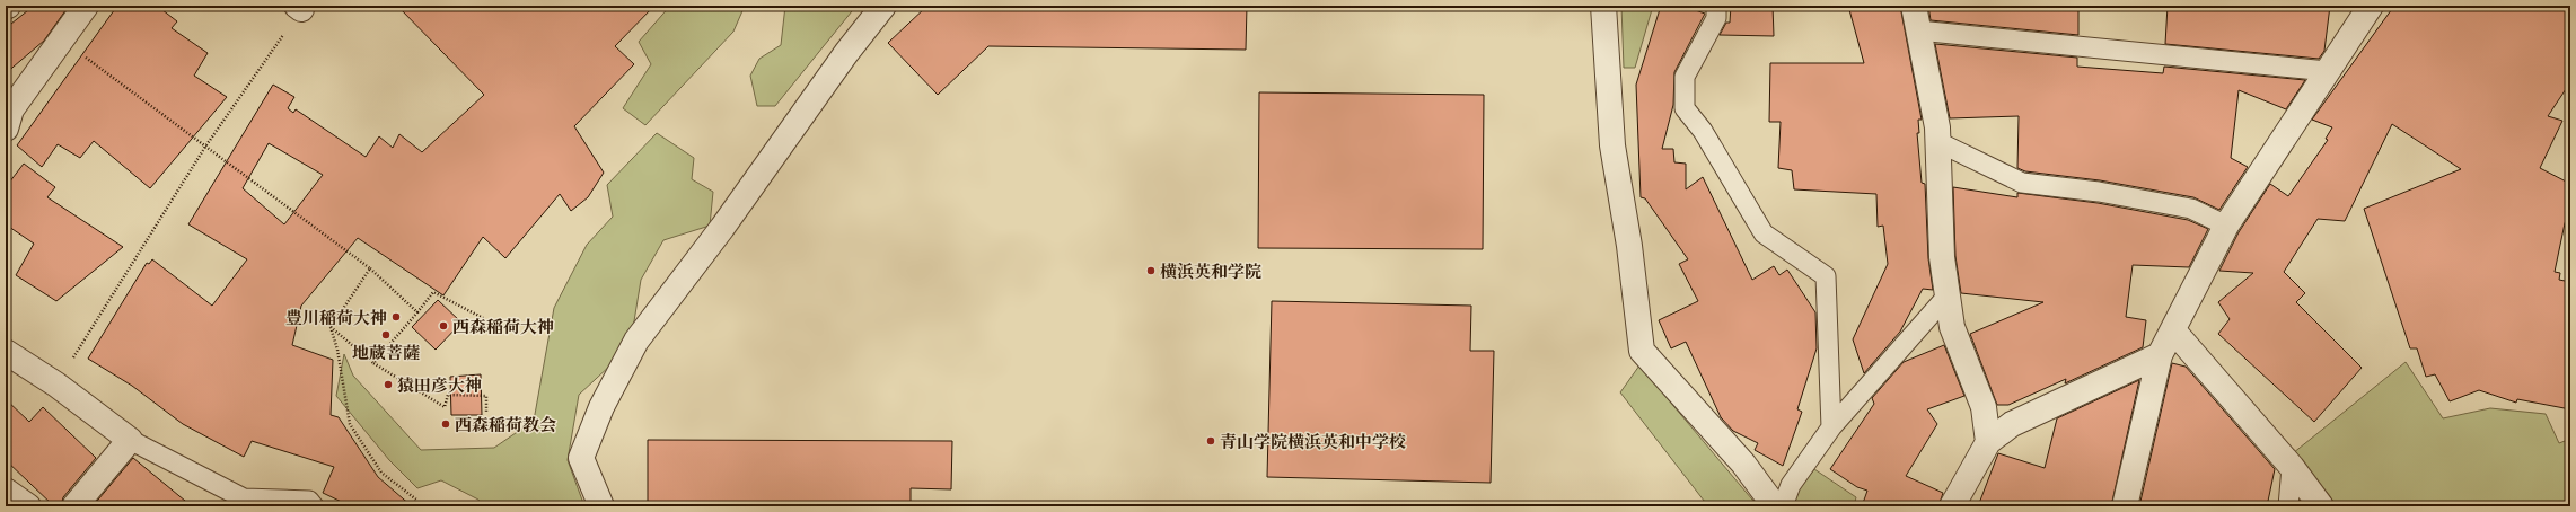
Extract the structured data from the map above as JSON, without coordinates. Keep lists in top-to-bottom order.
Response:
{
  "places": [
    "横浜英和学院",
    "豊川稲荷大神",
    "西森稲荷大神",
    "地蔵菩薩",
    "猿田彦大神",
    "西森稲荷教会",
    "青山学院横浜英和中学校"
  ]
}
